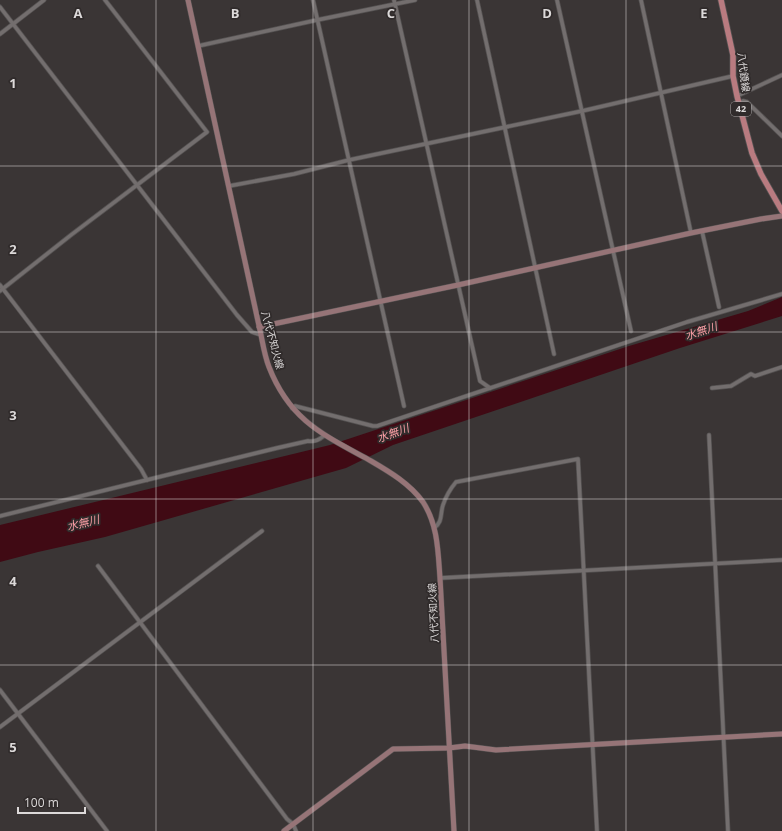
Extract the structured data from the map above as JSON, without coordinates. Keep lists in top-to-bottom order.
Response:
{
  "streets": {
    "main road": ["八代鏡線", "42", "八代不知火線"]
  },
  "water": ["水無川"],
  "scale_bar": "100 m",
  "grid": {
    "columns": [
      "A",
      "B",
      "C",
      "D",
      "E"
    ],
    "rows": [
      "1",
      "2",
      "3",
      "4",
      "5"
    ]
  }
}
